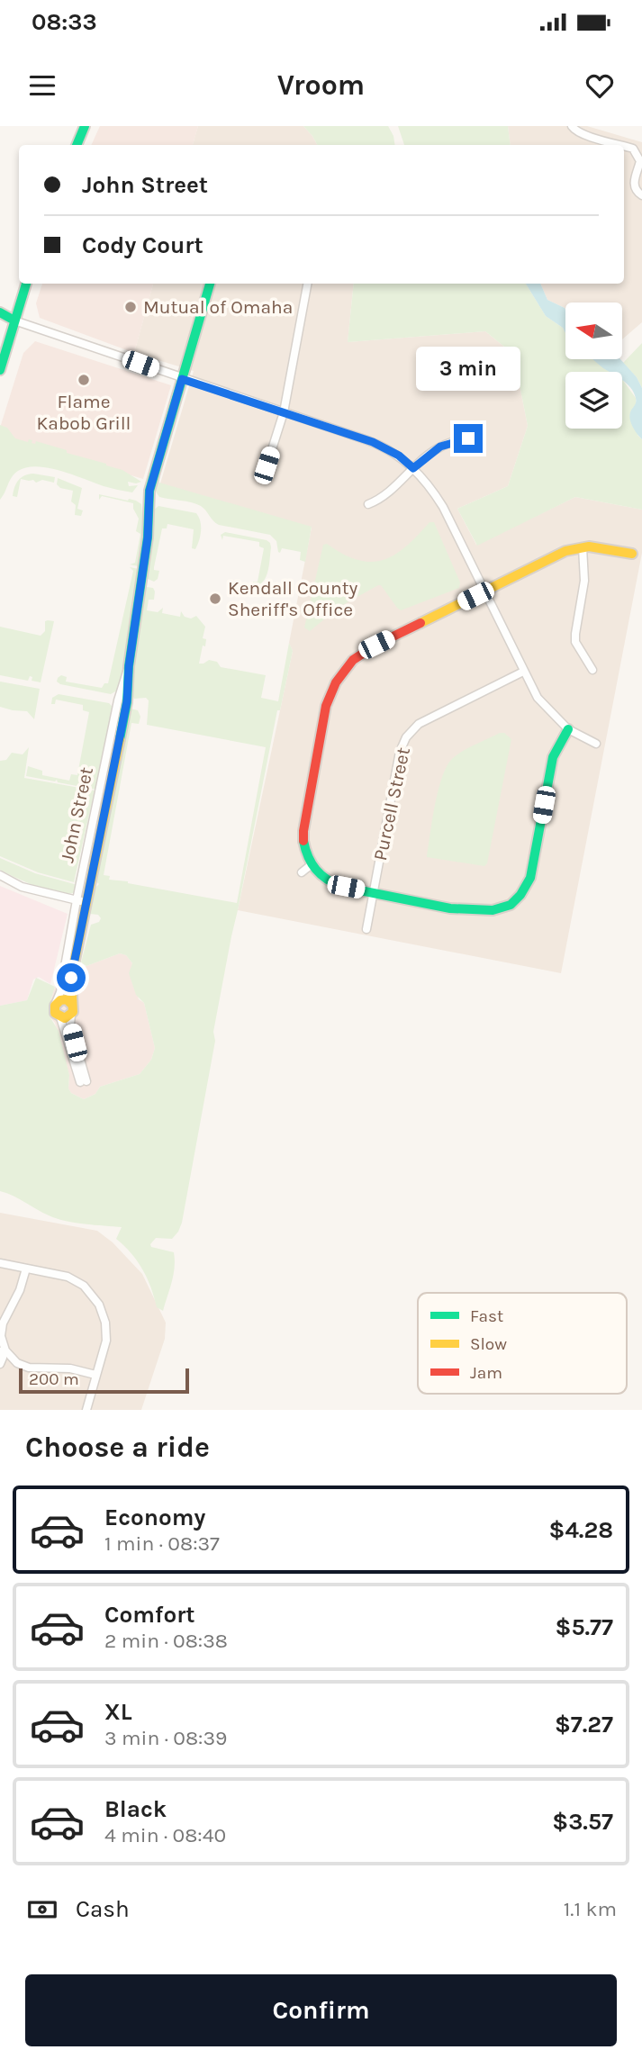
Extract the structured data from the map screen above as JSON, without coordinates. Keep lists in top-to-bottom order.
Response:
{
  "streets": {
    "street": ["Purcell Street", "John Street"]
  },
  "places": ["Mutual of Omaha", "Flame Kabob Grill", "Kendall County Sheriff's Office"],
  "legend": ["Fast", "Slow", "Jam"],
  "scale_bar": "200 m",
  "north": "left",
  "page": {
    "status": "08:33",
    "header": "Vroom",
    "banner": ["John Street", "Cody Court"],
    "bubble": "3 min",
    "scale": "200 m",
    "heading": "Choose a ride",
    "list": [
      {
        "name": "Economy",
        "note": "1 min · 08:37",
        "value": "$4.28"
      },
      {
        "name": "Comfort",
        "note": "2 min · 08:38",
        "value": "$5.77"
      },
      {
        "name": "XL",
        "note": "3 min · 08:39",
        "value": "$7.27"
      },
      {
        "name": "Black",
        "note": "4 min · 08:40",
        "value": "$3.57"
      }
    ],
    "pay": ["Cash", "1.1 km"],
    "buttons": "Confirm"
  }
}
